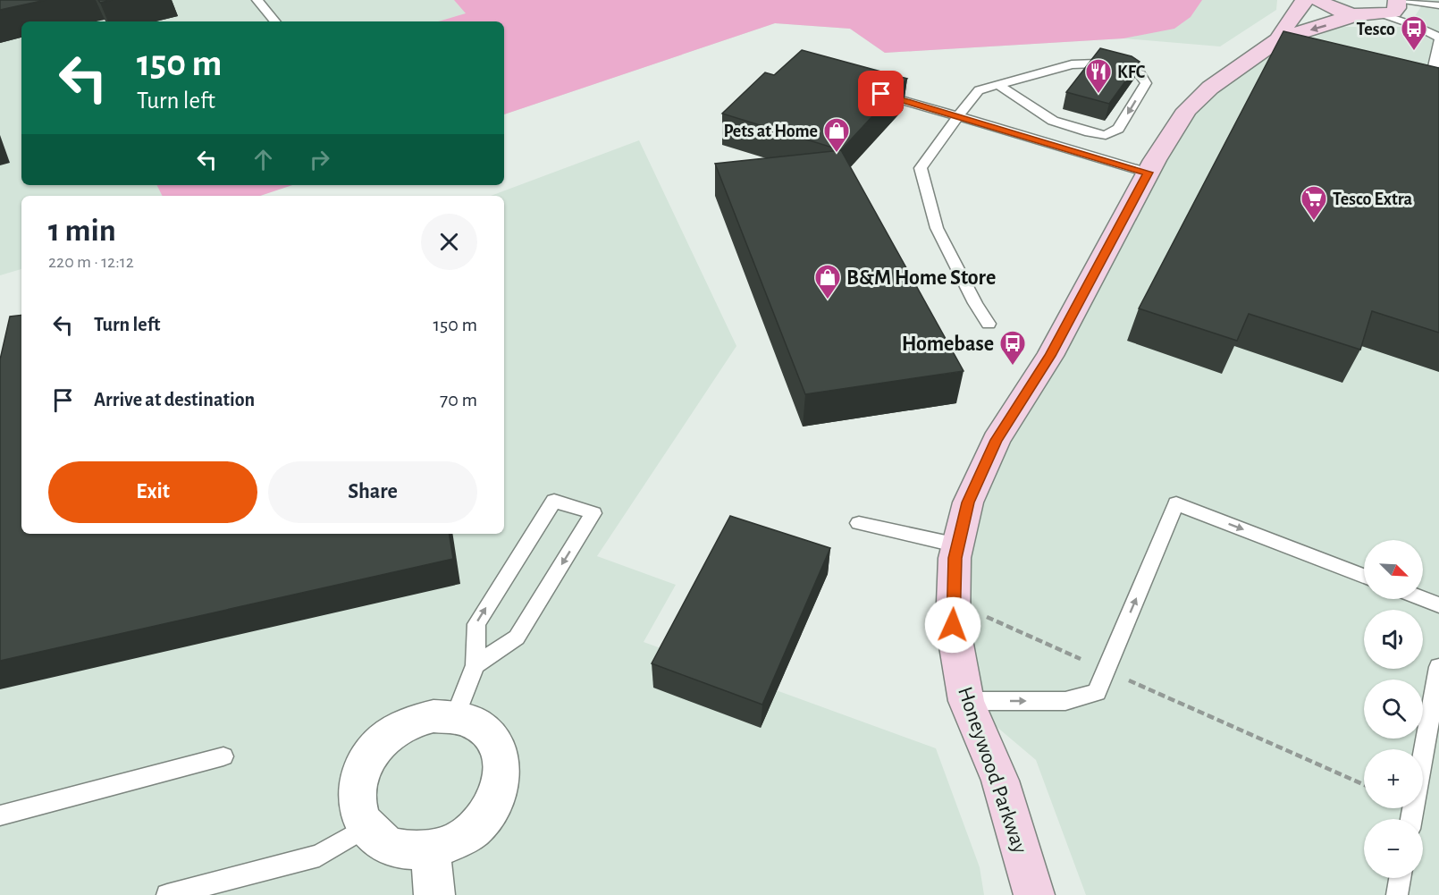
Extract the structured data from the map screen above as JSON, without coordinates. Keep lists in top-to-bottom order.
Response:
{
  "streets": {
    "street": ["Honeywood Parkway"]
  },
  "places": {
    "bus stop": ["Tesco", "Homebase"],
    "restaurant": ["KFC"],
    "shop": ["Pets at Home", "B&M Home Store"],
    "supermarket": ["Tesco Extra"]
  },
  "north": "bottom right",
  "page": {
    "turn": ["150 m", "Turn left"],
    "heading": ["1 min", "220 m · 12:12"],
    "list": [
      {
        "name": "Turn left",
        "value": "150 m"
      },
      {
        "name": "Arrive at destination",
        "value": "70 m"
      }
    ],
    "buttons": ["Exit", "Share"],
    "map_buttons": ["+", "−"]
  }
}
